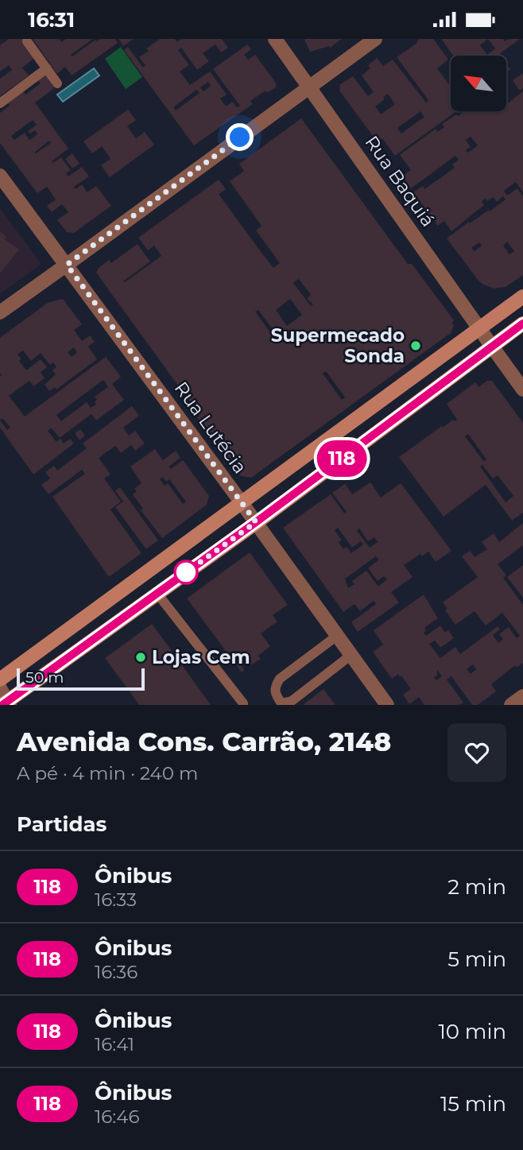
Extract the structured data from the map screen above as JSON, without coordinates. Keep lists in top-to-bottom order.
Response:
{
  "streets": {
    "street": ["Rua Baquiá", "Rua Lutécia"]
  },
  "places": ["Supermecado Sonda", "Lojas Cem"],
  "lines": ["bus line 118"],
  "scale_bar": "50 m",
  "north": "top left",
  "page": {
    "status": "16:31",
    "on_map": "118",
    "scale": "50 m",
    "heading": [
      ["Avenida Cons. Carrão, 2148", "A pé · 4 min · 240 m"],
      "Partidas"
    ],
    "list": [
      {
        "mark": "118",
        "name": "Ônibus",
        "note": "16:33",
        "value": "2 min"
      },
      {
        "mark": "118",
        "name": "Ônibus",
        "note": "16:36",
        "value": "5 min"
      },
      {
        "mark": "118",
        "name": "Ônibus",
        "note": "16:41",
        "value": "10 min"
      },
      {
        "mark": "118",
        "name": "Ônibus",
        "note": "16:46",
        "value": "15 min"
      }
    ]
  }
}
